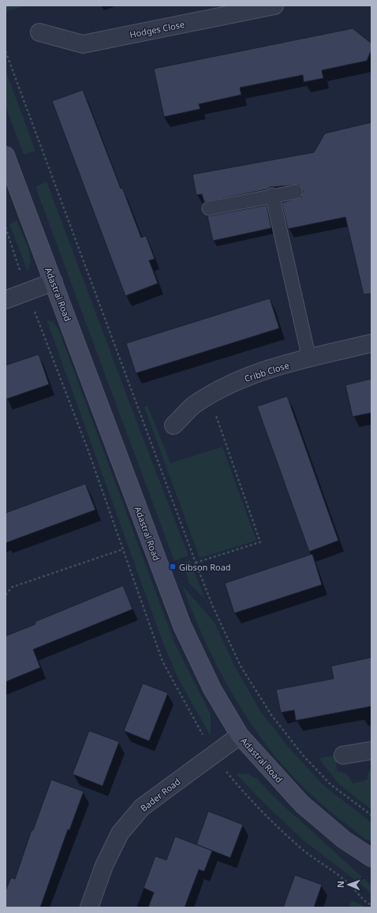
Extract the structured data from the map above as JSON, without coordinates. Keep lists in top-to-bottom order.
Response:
{
  "streets": {
    "street": [
      "Hodges Close",
      "Adastral Road",
      "Cribb Close",
      "Bader Road"
    ]
  },
  "crossings": [
    ["Adastral Road", "Bader Road"]
  ],
  "places": {
    "transit": ["Gibson Road"]
  },
  "north": "left"
}
